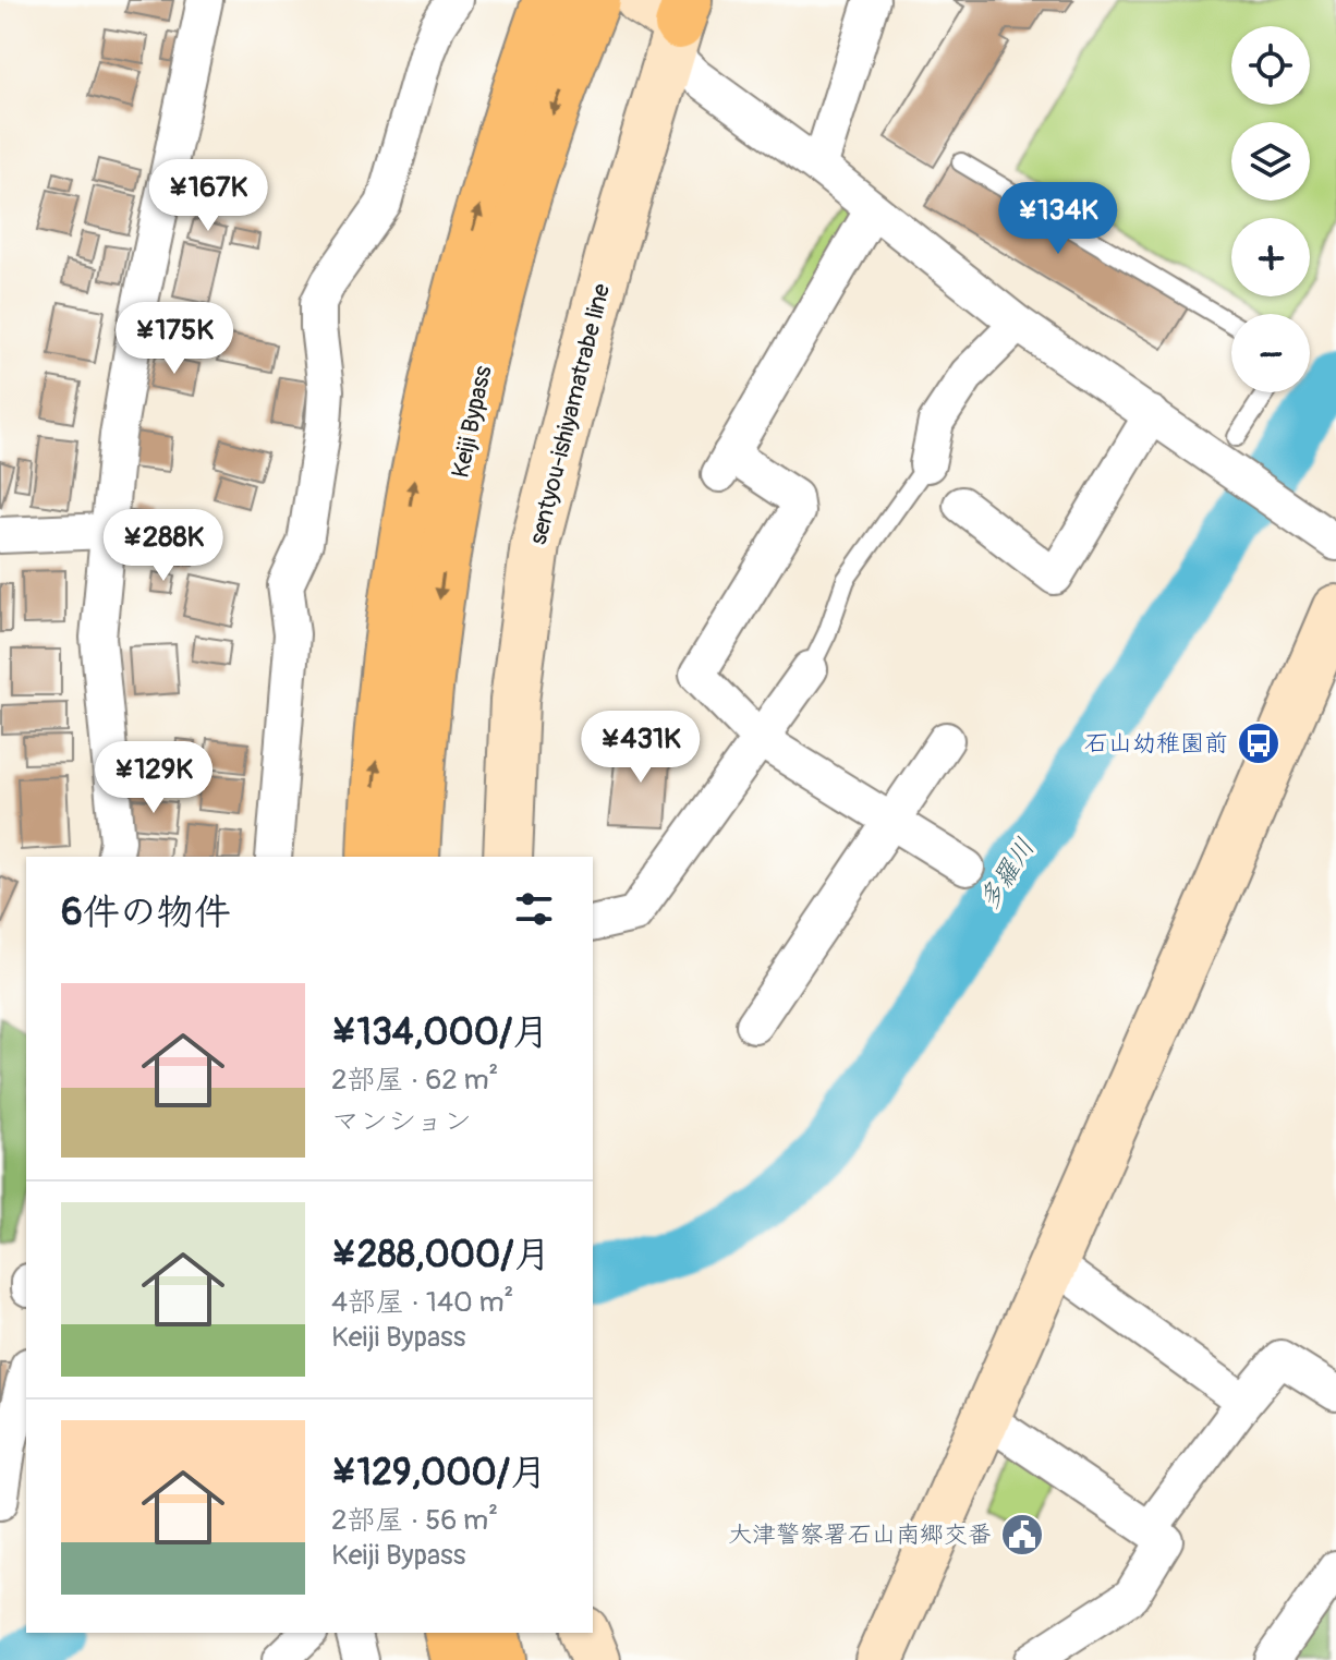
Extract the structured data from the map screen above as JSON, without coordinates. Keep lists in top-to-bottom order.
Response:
{
  "streets": {
    "highway": ["Keiji Bypass"],
    "street": ["sentyou-ishiyamatrabe line"]
  },
  "water": ["多羅川"],
  "places": {
    "bus stop": ["石山幼稚園前"],
    "public building": ["大津警察署石山南郷交番"]
  },
  "page": {
    "map_buttons": ["+", "−"],
    "price": [
      "¥167K",
      "¥134K",
      "¥175K",
      "¥288K",
      "¥431K",
      "¥129K"
    ],
    "heading": "6件の物件",
    "list": [
      {
        "name": "¥134,000/月",
        "note": "2部屋 · 62 m² · マンション"
      },
      {
        "name": "¥288,000/月",
        "note": "4部屋 · 140 m² · Keiji Bypass"
      },
      {
        "name": "¥129,000/月",
        "note": "2部屋 · 56 m² · Keiji Bypass"
      }
    ]
  }
}
